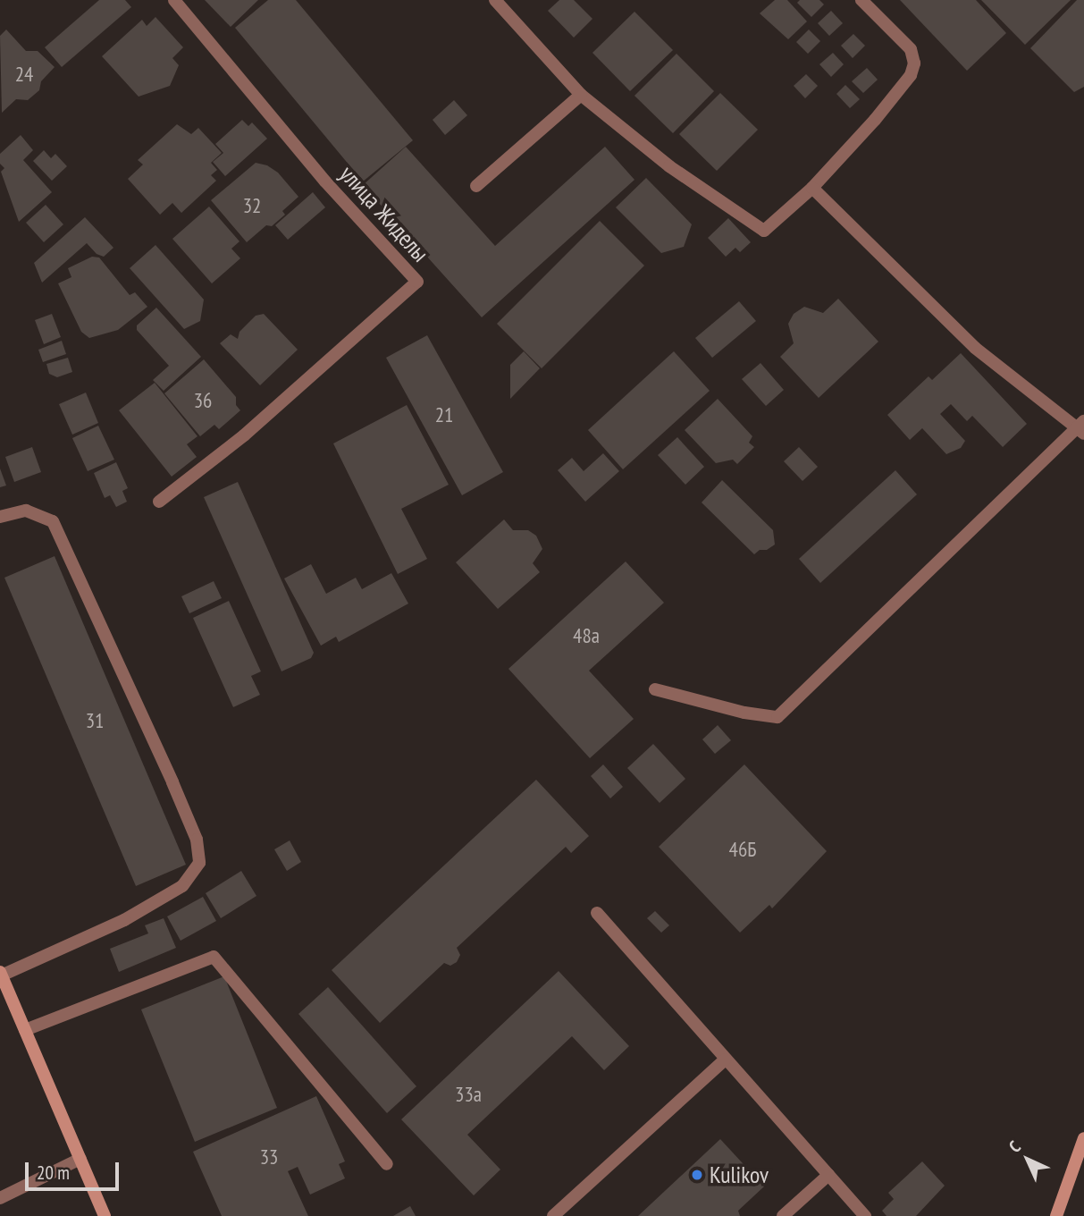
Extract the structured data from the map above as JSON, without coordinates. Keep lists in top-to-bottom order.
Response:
{
  "streets": {
    "street": ["улица Жиделы"]
  },
  "places": ["Kulikov"],
  "house_numbers": [
    "24",
    "32",
    "36",
    "21",
    "48а",
    "31",
    "46Б",
    "33а",
    "33"
  ],
  "scale_bar": "20 m",
  "north": "top left"
}
